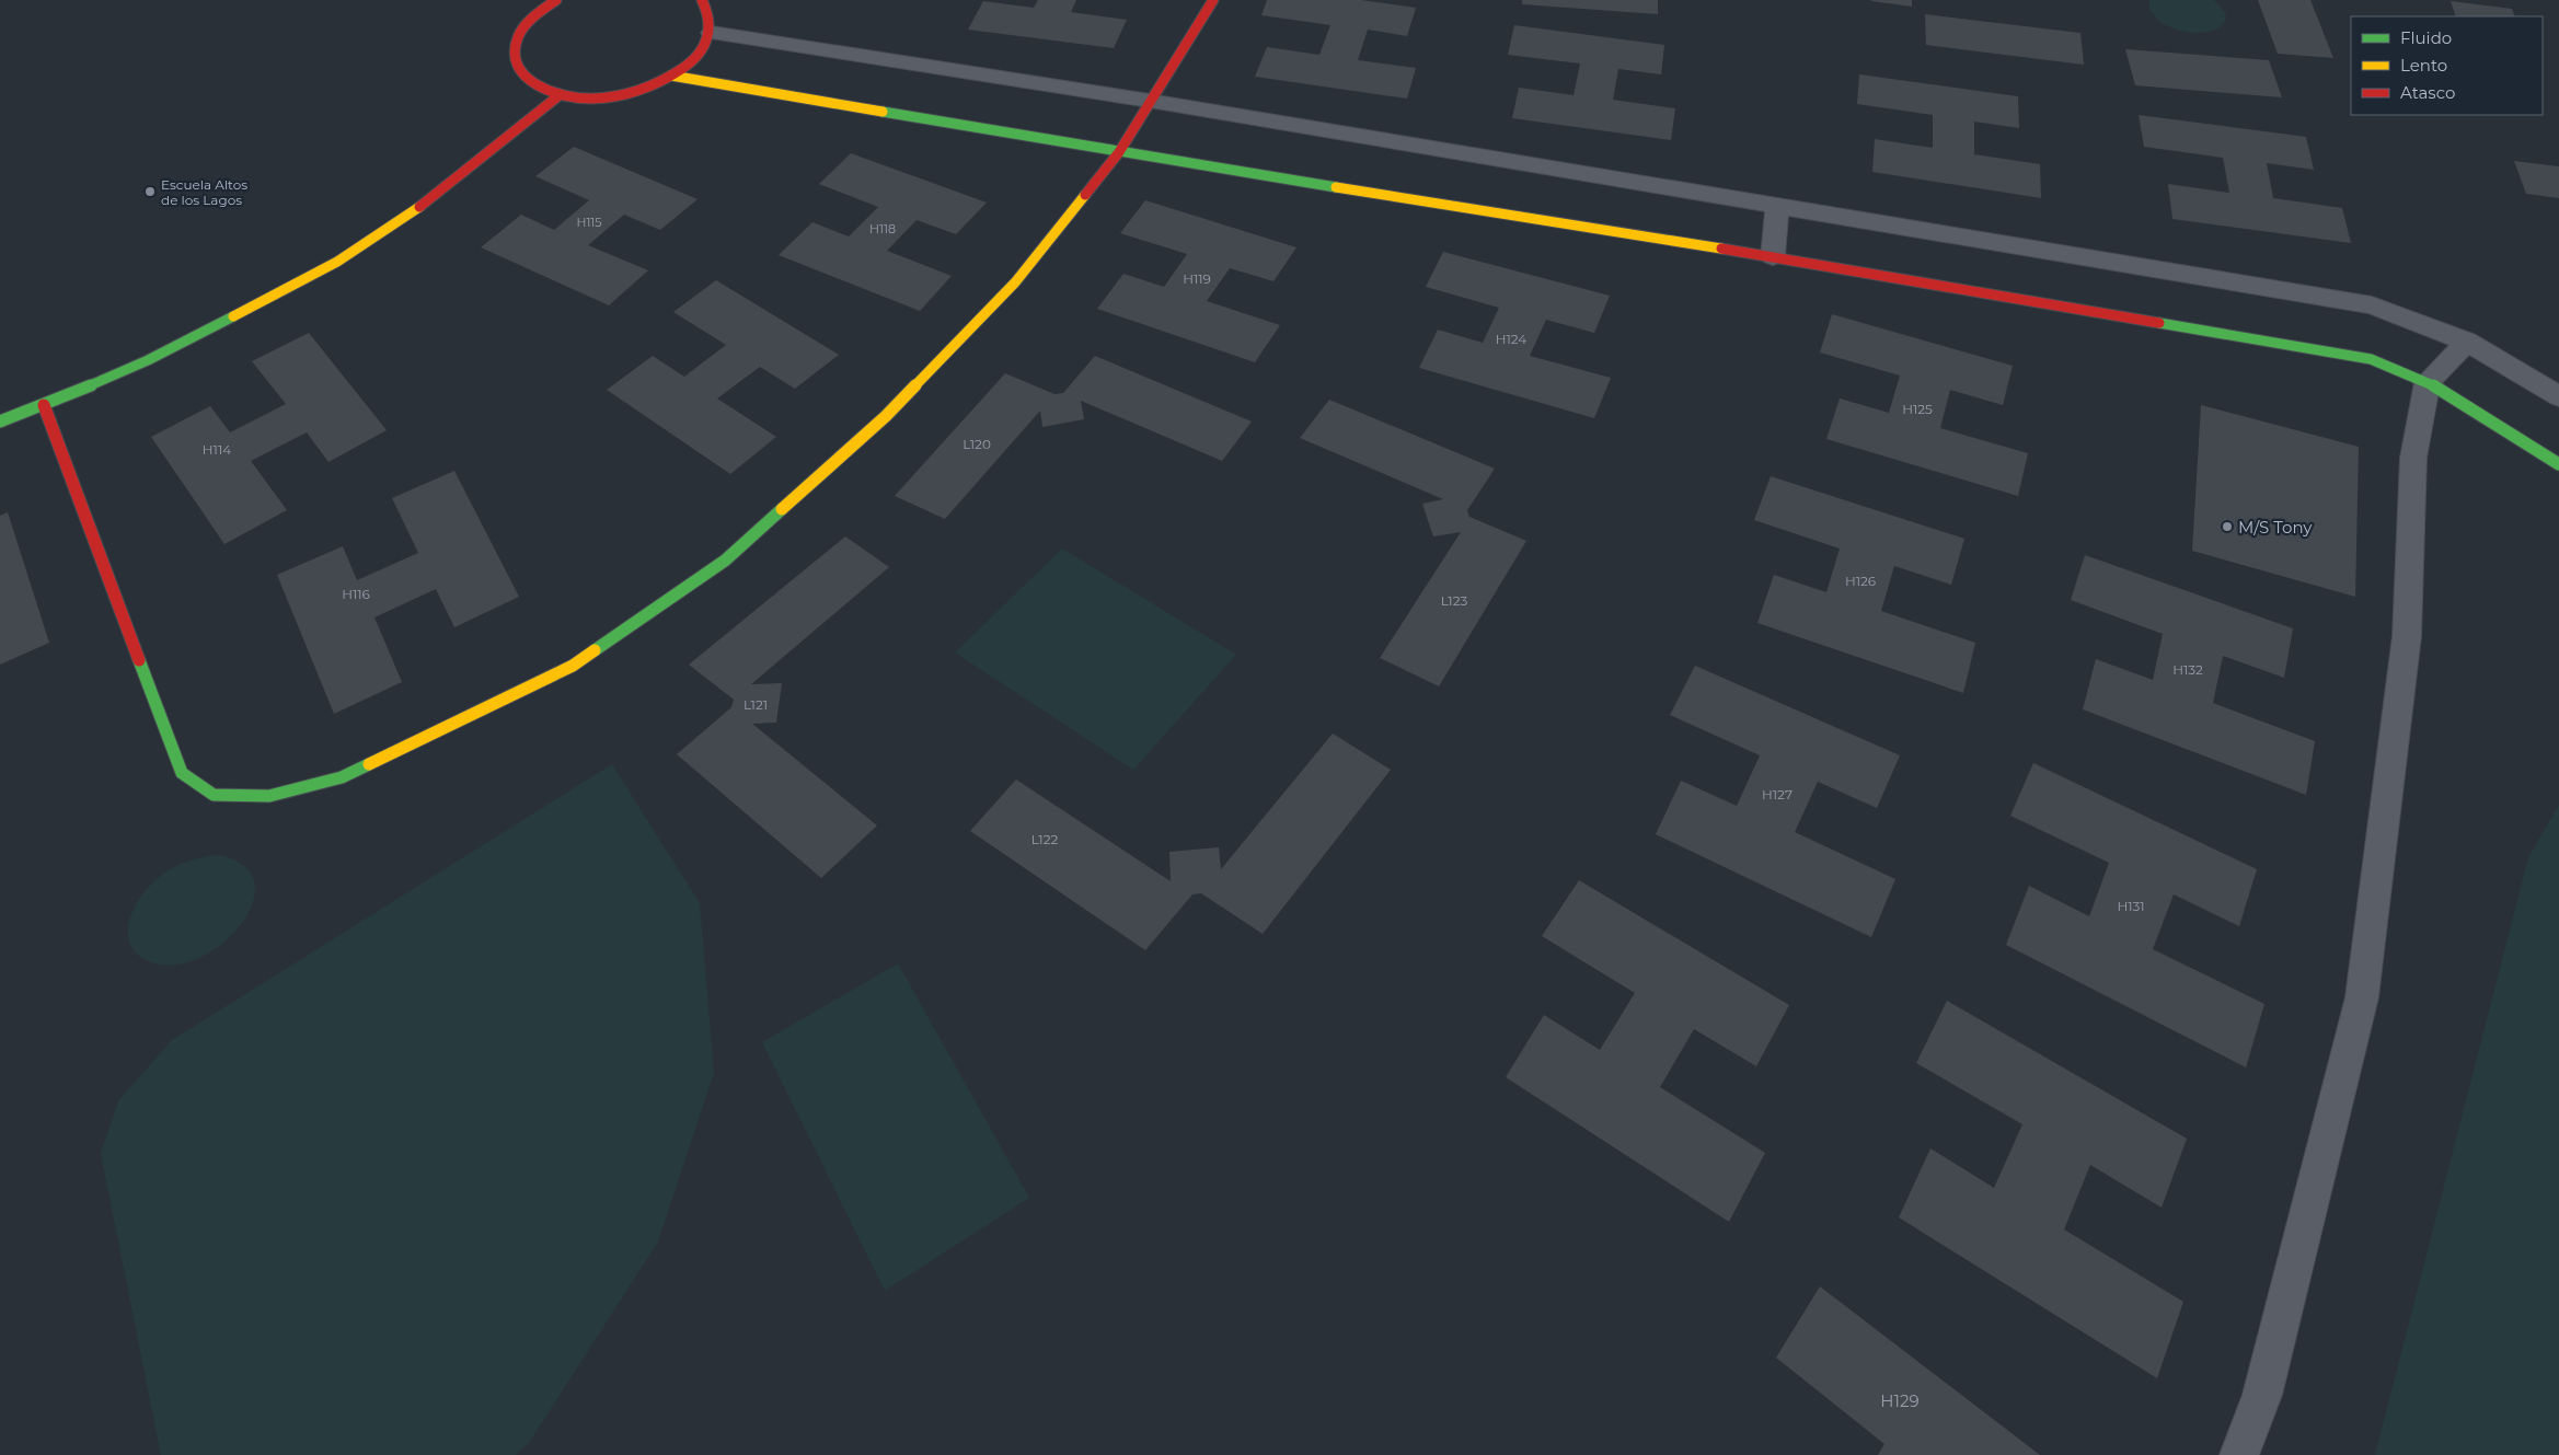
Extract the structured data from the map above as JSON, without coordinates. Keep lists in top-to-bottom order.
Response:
{
  "places": ["Escuela Altos de los Lagos", "M/S Tony"],
  "house_numbers": [
    "H115",
    "H118",
    "H119",
    "H124",
    "H125",
    "L120",
    "H114",
    "H126",
    "H116",
    "L123",
    "H132",
    "L121",
    "H127",
    "L122",
    "H131",
    "H129"
  ],
  "legend": ["Fluido", "Lento", "Atasco"]
}
